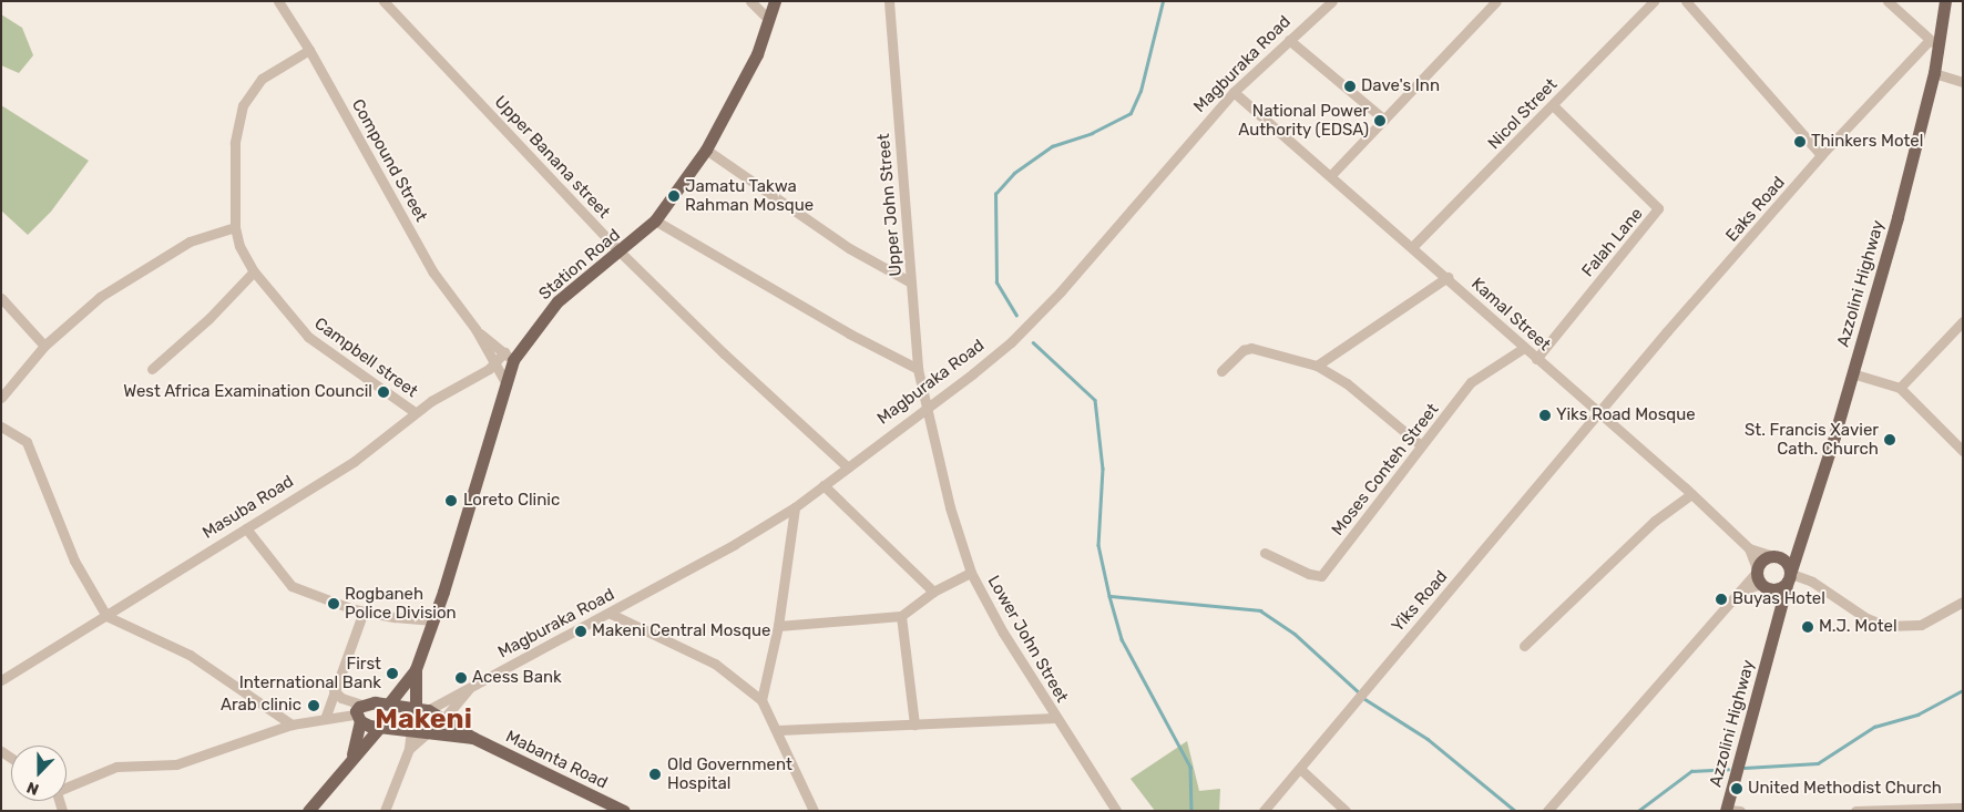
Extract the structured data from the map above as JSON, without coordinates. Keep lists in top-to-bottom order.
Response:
{
  "streets": {
    "main road": ["Station Road", "Azzolini Highway", "Mabanta Road"],
    "street": [
      "Magburaka Road",
      "Nicol Street",
      "Upper Banana street",
      "Compound Street",
      "Upper John Street",
      "Eaks Road",
      "Falah Lane",
      "Kamal Street",
      "Campbell street",
      "Moses Conteh Street",
      "Masuba Road",
      "Yiks Road",
      "Lower John Street"
    ]
  },
  "crossings": [
    ["Magburaka Road", "Upper Banana street"],
    ["Magburaka Road", "Upper John Street"],
    ["Magburaka Road", "Station Road"],
    ["Magburaka Road", "Kamal Street"],
    ["Magburaka Road", "Lower John Street"],
    ["Nicol Street", "Falah Lane"],
    ["Nicol Street", "Kamal Street"],
    ["Upper Banana street", "Station Road"],
    ["Compound Street", "Station Road"],
    ["Compound Street", "Campbell street"],
    ["Compound Street", "Masuba Road"],
    ["Upper John Street", "Lower John Street"],
    ["Eaks Road", "Kamal Street"],
    ["Eaks Road", "Yiks Road"],
    ["Falah Lane", "Kamal Street"],
    ["Station Road", "Masuba Road"],
    ["Kamal Street", "Moses Conteh Street"],
    ["Kamal Street", "Yiks Road"],
    ["Campbell street", "Masuba Road"]
  ],
  "districts": ["Makeni"],
  "places": [
    "Dave's Inn",
    "National Power Authority (EDSA)",
    "Thinkers Motel",
    "Jamatu Takwa Rahman Mosque",
    "West Africa Examination Council",
    "Yiks Road Mosque",
    "St. Francis Xavier Cath. Church",
    "Loreto Clinic",
    "Buyas Hotel",
    "Rogbaneh Police Division",
    "M.J. Motel",
    "Makeni Central Mosque",
    "First International Bank",
    "Acess Bank",
    "Arab clinic",
    "Old Government Hospital",
    "United Methodist Church"
  ],
  "north": "bottom"
}
